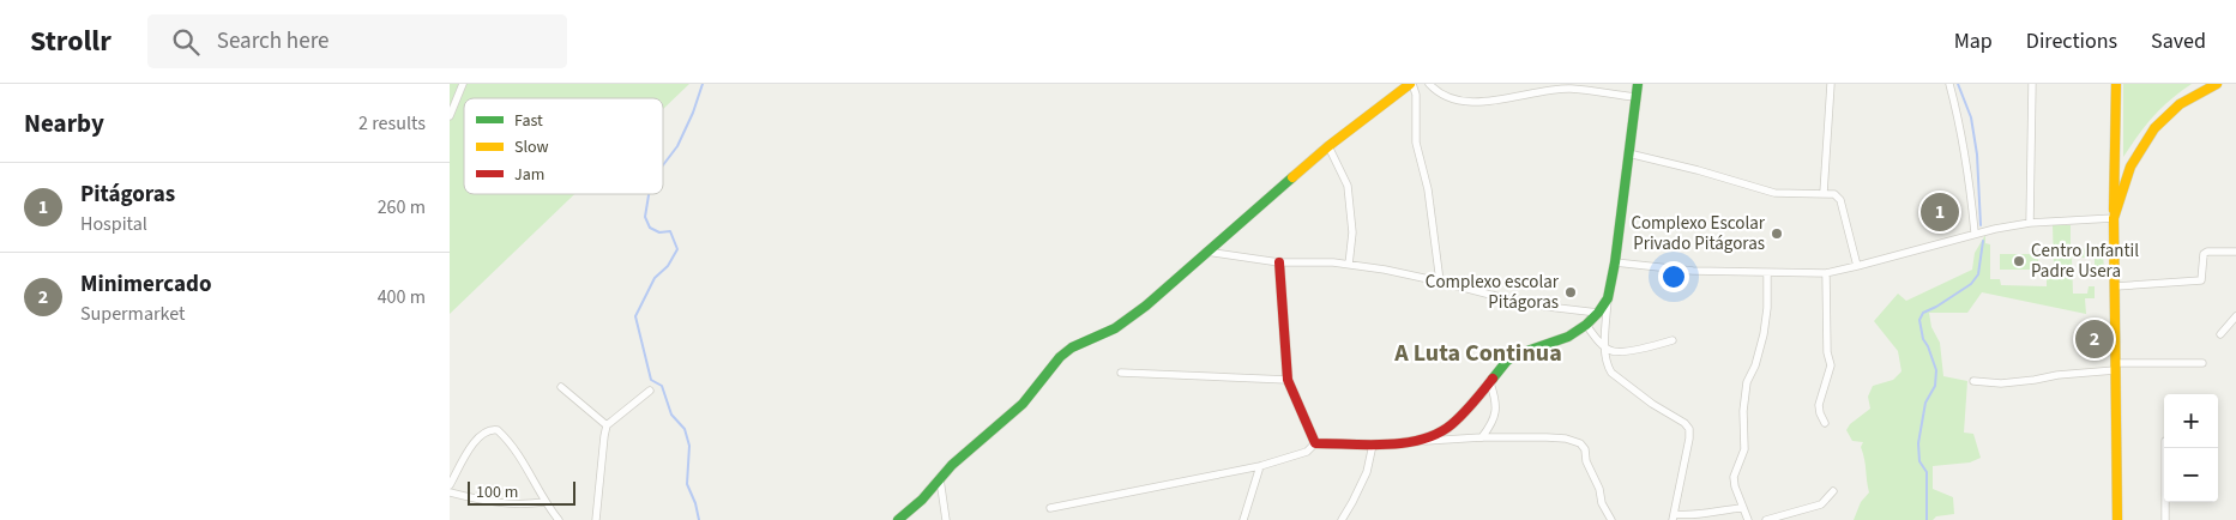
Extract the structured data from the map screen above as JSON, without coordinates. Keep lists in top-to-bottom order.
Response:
{
  "districts": ["A Luta Continua"],
  "places": ["Complexo Escolar Privado Pitágoras", "Centro Infantil Padre Usera", "Complexo escolar Pitágoras"],
  "legend": ["Fast", "Slow", "Jam"],
  "scale_bar": "100 m",
  "page": {
    "header": "Strollr",
    "search": "Search here",
    "nav": ["Map", "Directions", "Saved"],
    "heading": ["Nearby", "2 results"],
    "list": [
      {
        "mark": "1",
        "name": "Pitágoras",
        "note": "Hospital",
        "value": "260 m"
      },
      {
        "mark": "2",
        "name": "Minimercado",
        "note": "Supermarket",
        "value": "400 m"
      }
    ],
    "pins": ["1", "2"],
    "map_buttons": ["+", "−"],
    "scale": "100 m"
  }
}
